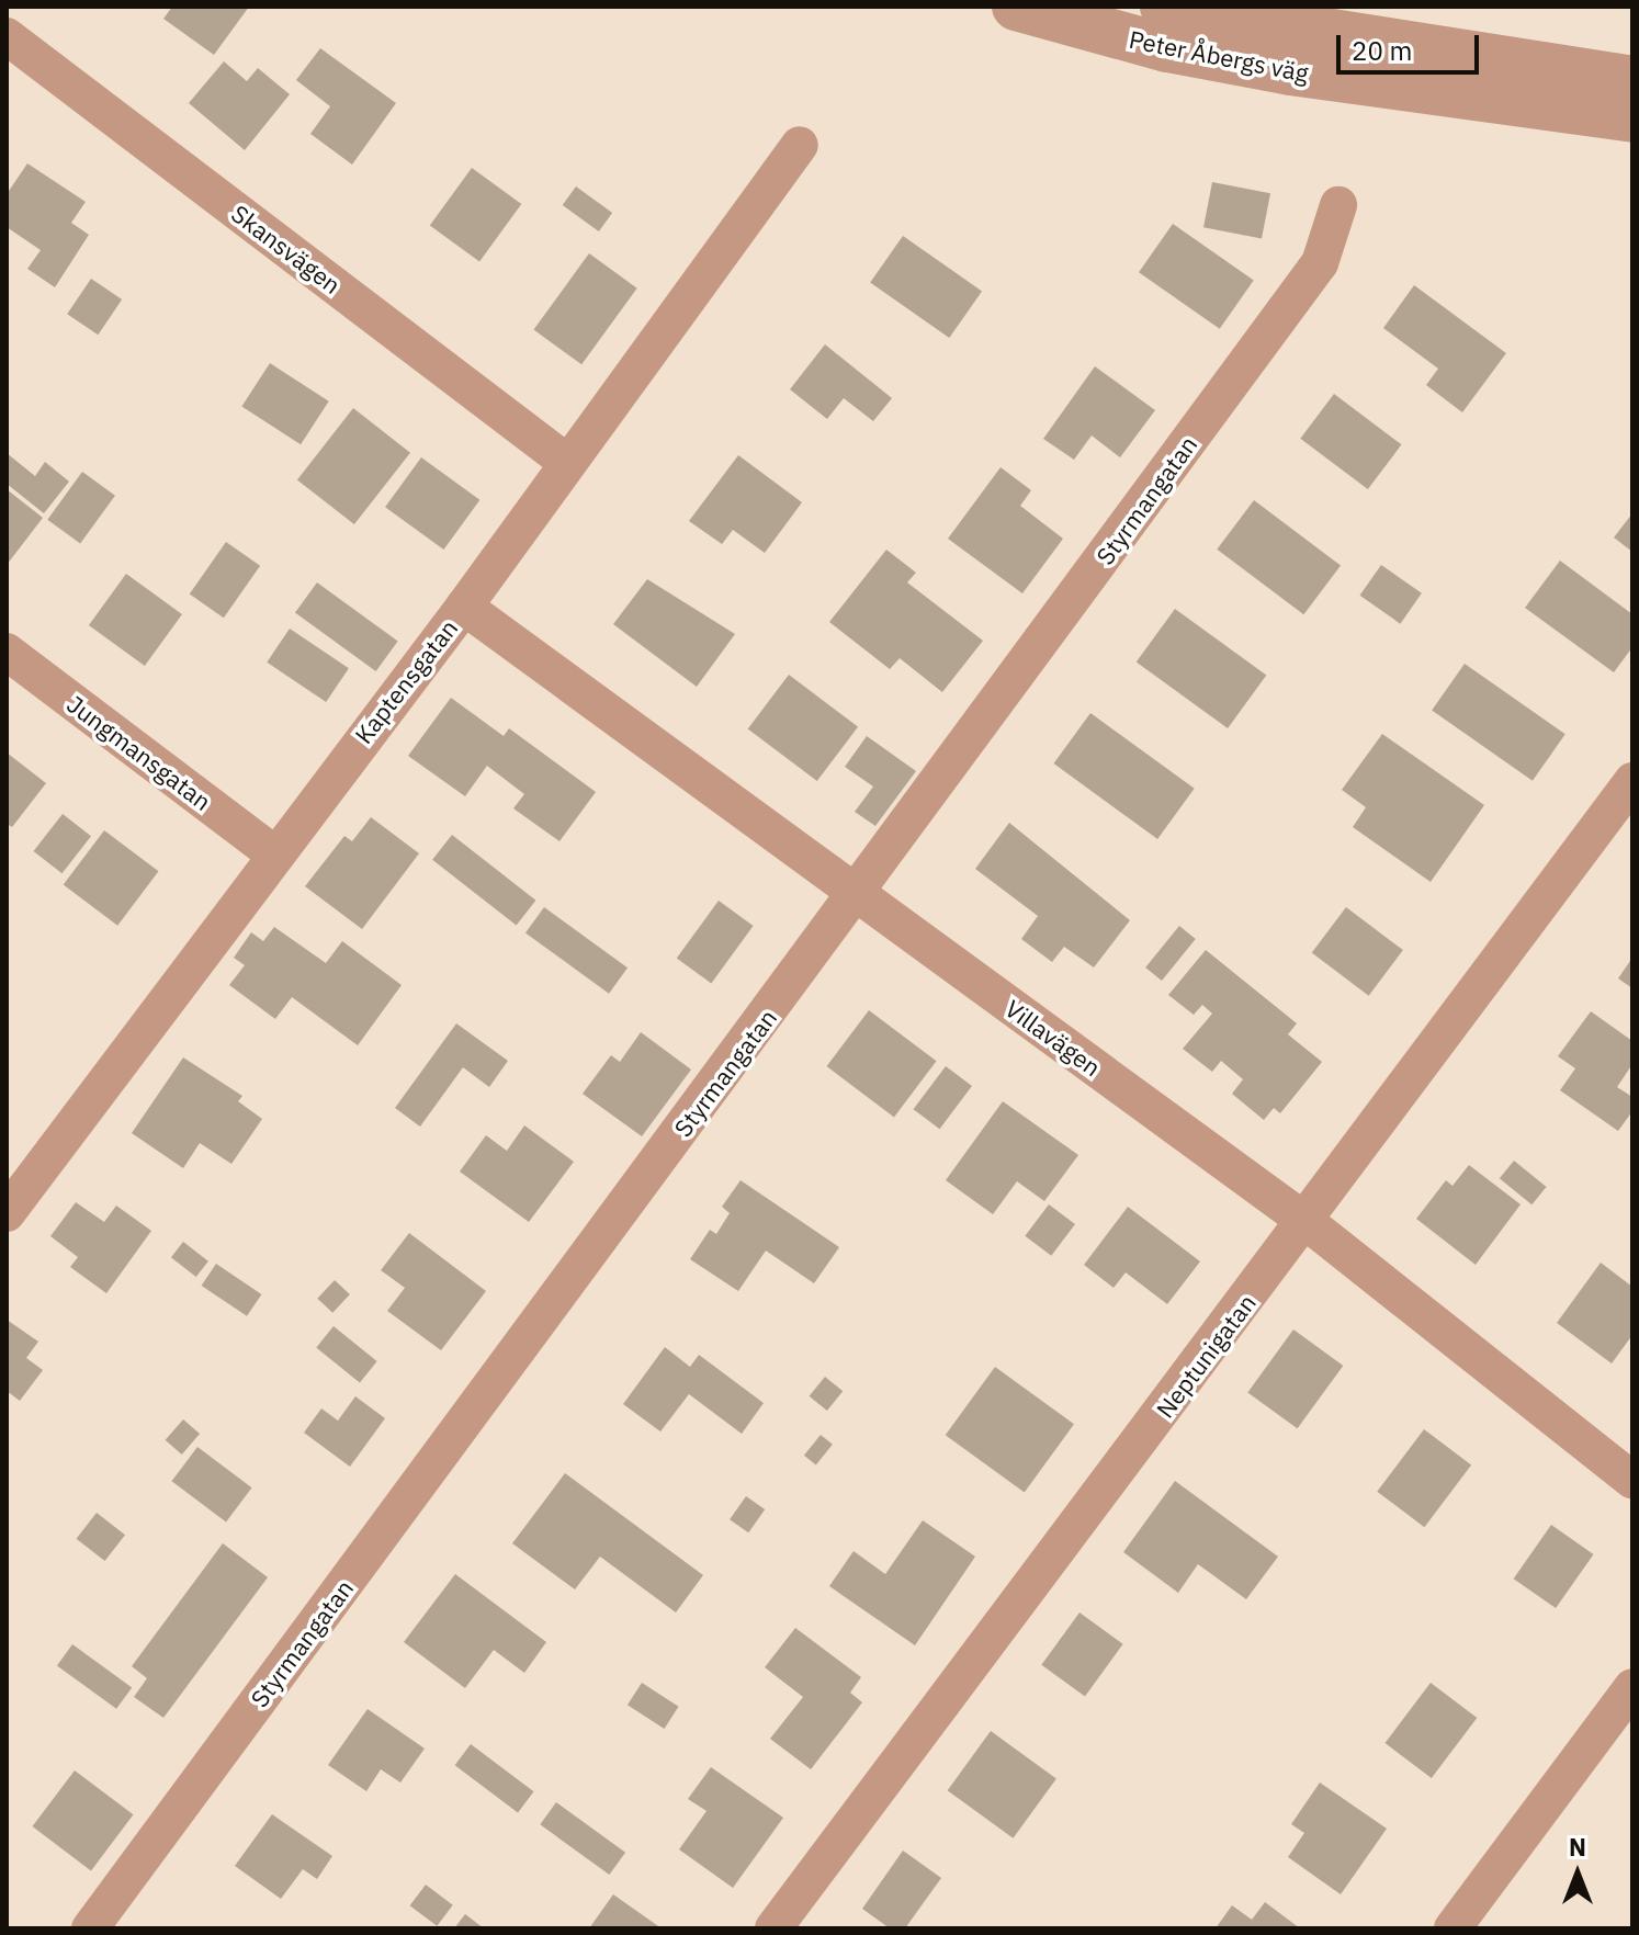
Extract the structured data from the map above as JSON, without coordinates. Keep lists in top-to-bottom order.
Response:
{
  "streets": {
    "street": [
      "Peter Åbergs väg",
      "Skansvägen",
      "Styrmangatan",
      "Kaptensgatan",
      "Jungmansgatan",
      "Villavägen",
      "Neptunigatan"
    ]
  },
  "crossings": [
    ["Skansvägen", "Kaptensgatan"],
    ["Styrmangatan", "Villavägen"],
    ["Kaptensgatan", "Jungmansgatan"],
    ["Kaptensgatan", "Villavägen"],
    ["Villavägen", "Neptunigatan"]
  ],
  "scale_bar": "20 m",
  "north": "top"
}
